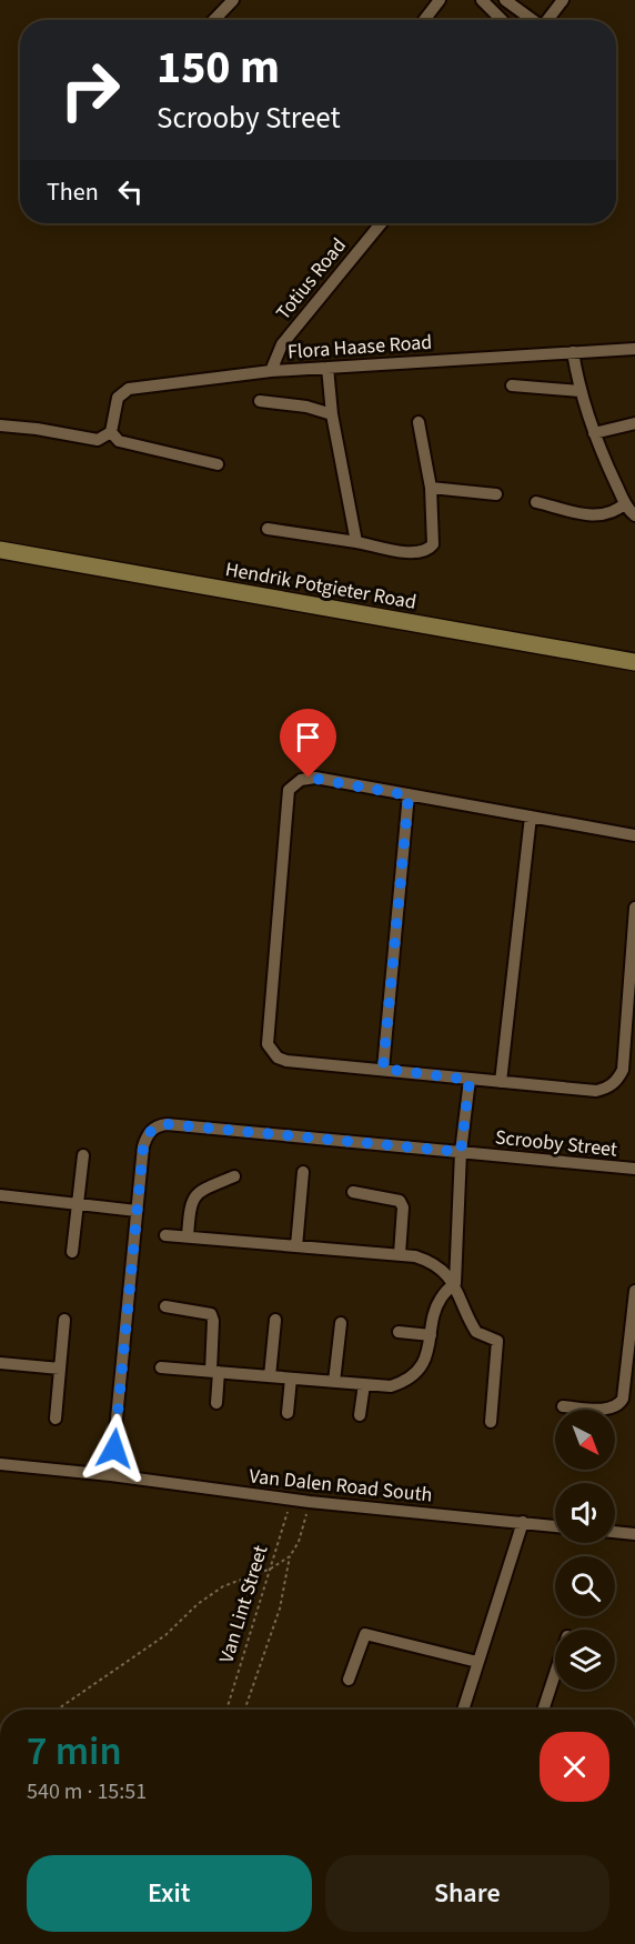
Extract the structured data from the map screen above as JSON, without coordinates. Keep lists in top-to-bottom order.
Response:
{
  "streets": {
    "main road": ["Hendrik Potgieter Road"],
    "street": [
      "Totius Road",
      "Flora Haase Road",
      "Scrooby Street",
      "Van Dalen Road South"
    ],
    "path": ["Van Lint Street"]
  },
  "crossings": [
    ["Totius Road", "Flora Haase Road"],
    ["Van Dalen Road South", "Van Lint Street"]
  ],
  "north": "bottom right",
  "page": {
    "turn": ["150 m", "Scrooby Street"],
    "then": "Then",
    "heading": ["7 min", "540 m · 15:51"],
    "buttons": ["Exit", "Share"]
  }
}
